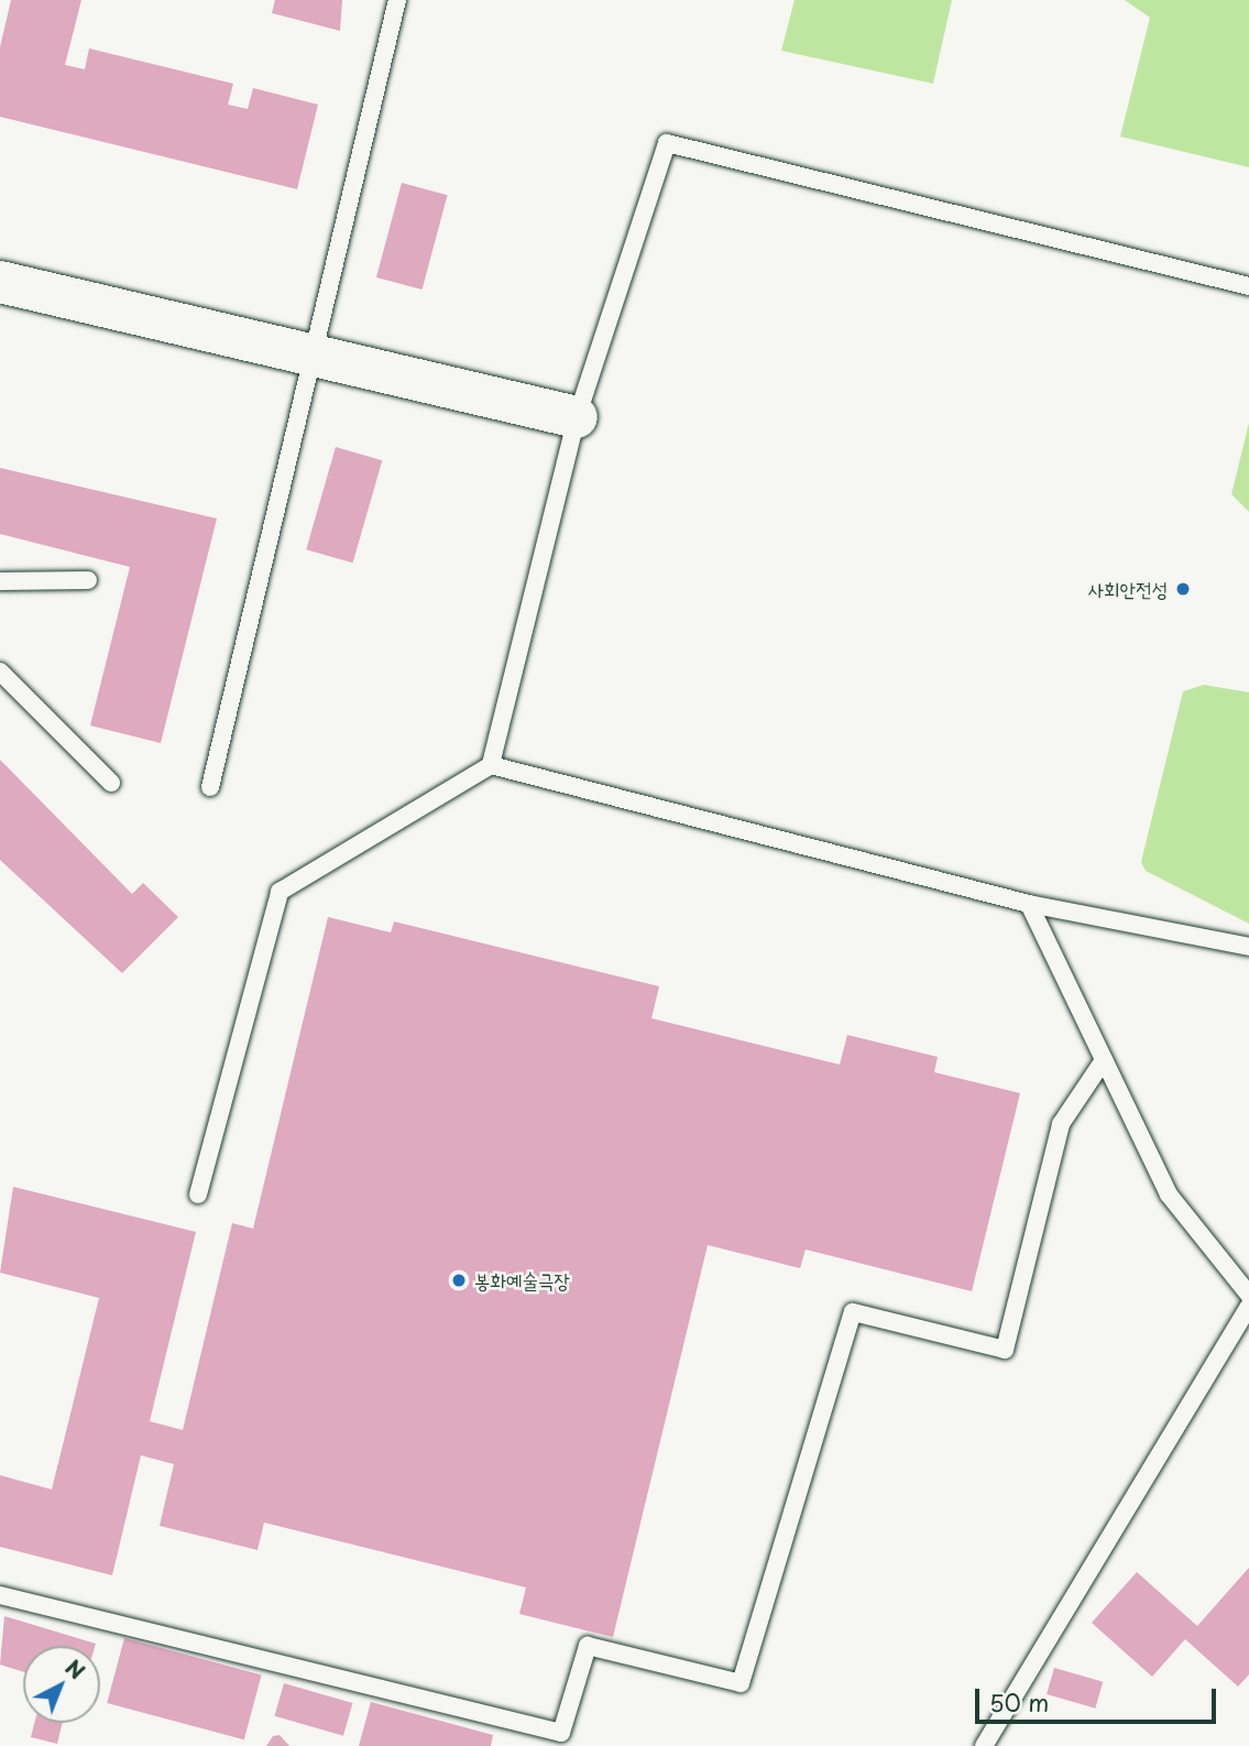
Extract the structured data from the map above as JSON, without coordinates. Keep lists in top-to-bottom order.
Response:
{
  "places": ["사회안전성", "봉화예술극장"],
  "scale_bar": "50 m",
  "north": "top right"
}
